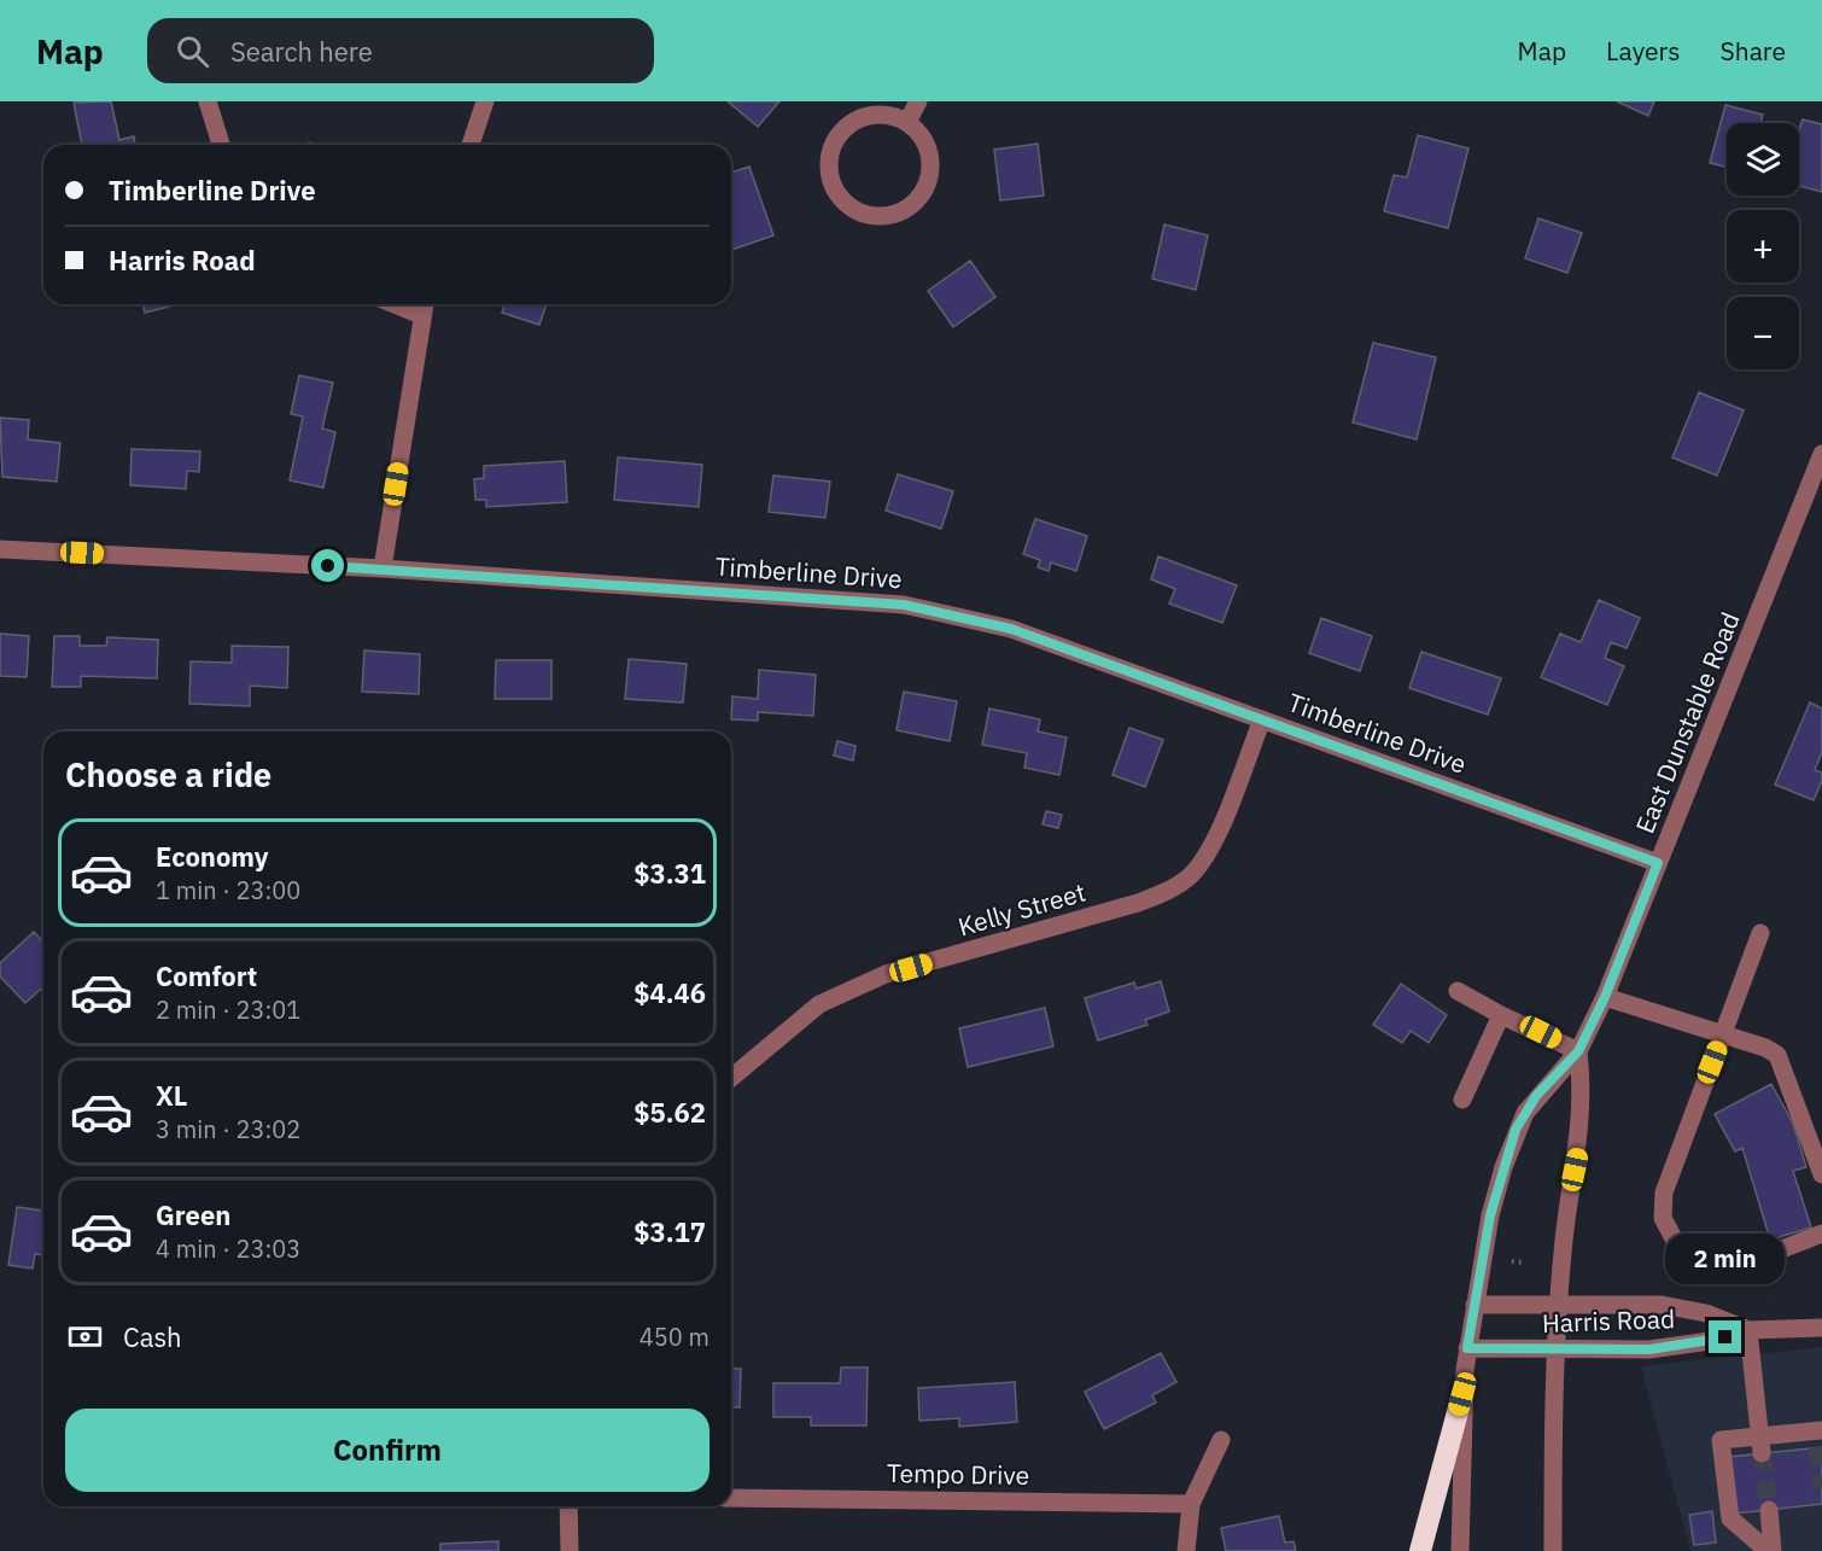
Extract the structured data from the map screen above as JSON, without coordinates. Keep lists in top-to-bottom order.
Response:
{
  "streets": {
    "street": [
      "Timberline Drive",
      "East Dunstable Road",
      "Kelly Street",
      "Harris Road",
      "Tempo Drive"
    ]
  },
  "crossings": [
    ["Timberline Drive", "East Dunstable Road"],
    ["Timberline Drive", "Kelly Street"],
    ["East Dunstable Road", "Harris Road"]
  ],
  "page": {
    "header": "Map",
    "search": "Search here",
    "nav": ["Map", "Layers", "Share"],
    "map_buttons": ["+", "−"],
    "banner": ["Timberline Drive", "Harris Road"],
    "heading": "Choose a ride",
    "list": [
      {
        "name": "Economy",
        "note": "1 min · 23:00",
        "value": "$3.31"
      },
      {
        "name": "Comfort",
        "note": "2 min · 23:01",
        "value": "$4.46"
      },
      {
        "name": "XL",
        "note": "3 min · 23:02",
        "value": "$5.62"
      },
      {
        "name": "Green",
        "note": "4 min · 23:03",
        "value": "$3.17"
      }
    ],
    "bubble": "2 min",
    "pay": ["Cash", "450 m"],
    "buttons": "Confirm"
  }
}
